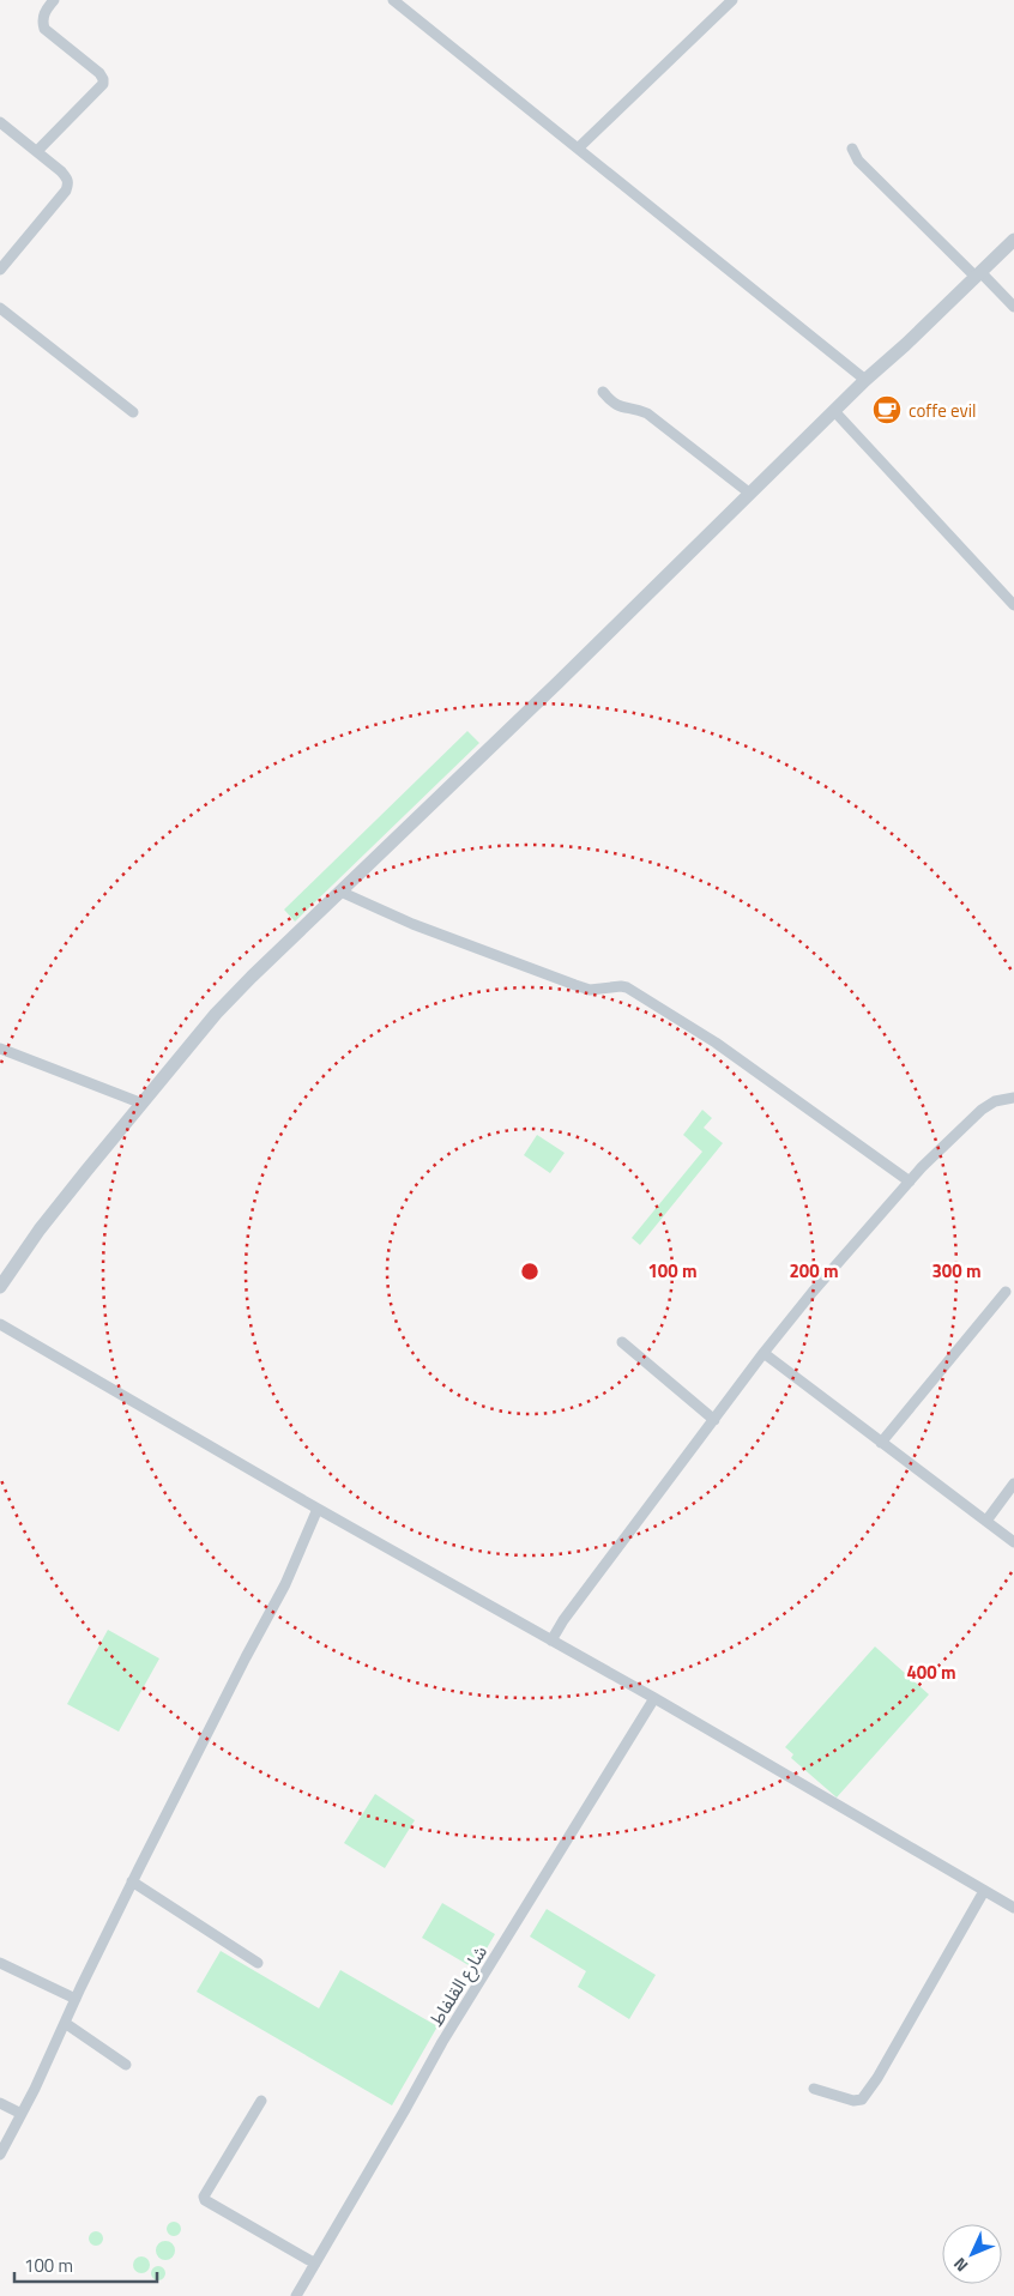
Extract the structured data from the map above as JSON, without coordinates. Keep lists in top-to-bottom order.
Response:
{
  "streets": {
    "street": ["شارع القلفاط"]
  },
  "places": {
    "cafe": ["coffe evil"]
  },
  "scale_bar": "100 m",
  "north": "bottom left",
  "rings": [
    "100 m",
    "200 m",
    "300 m",
    "400 m"
  ]
}
